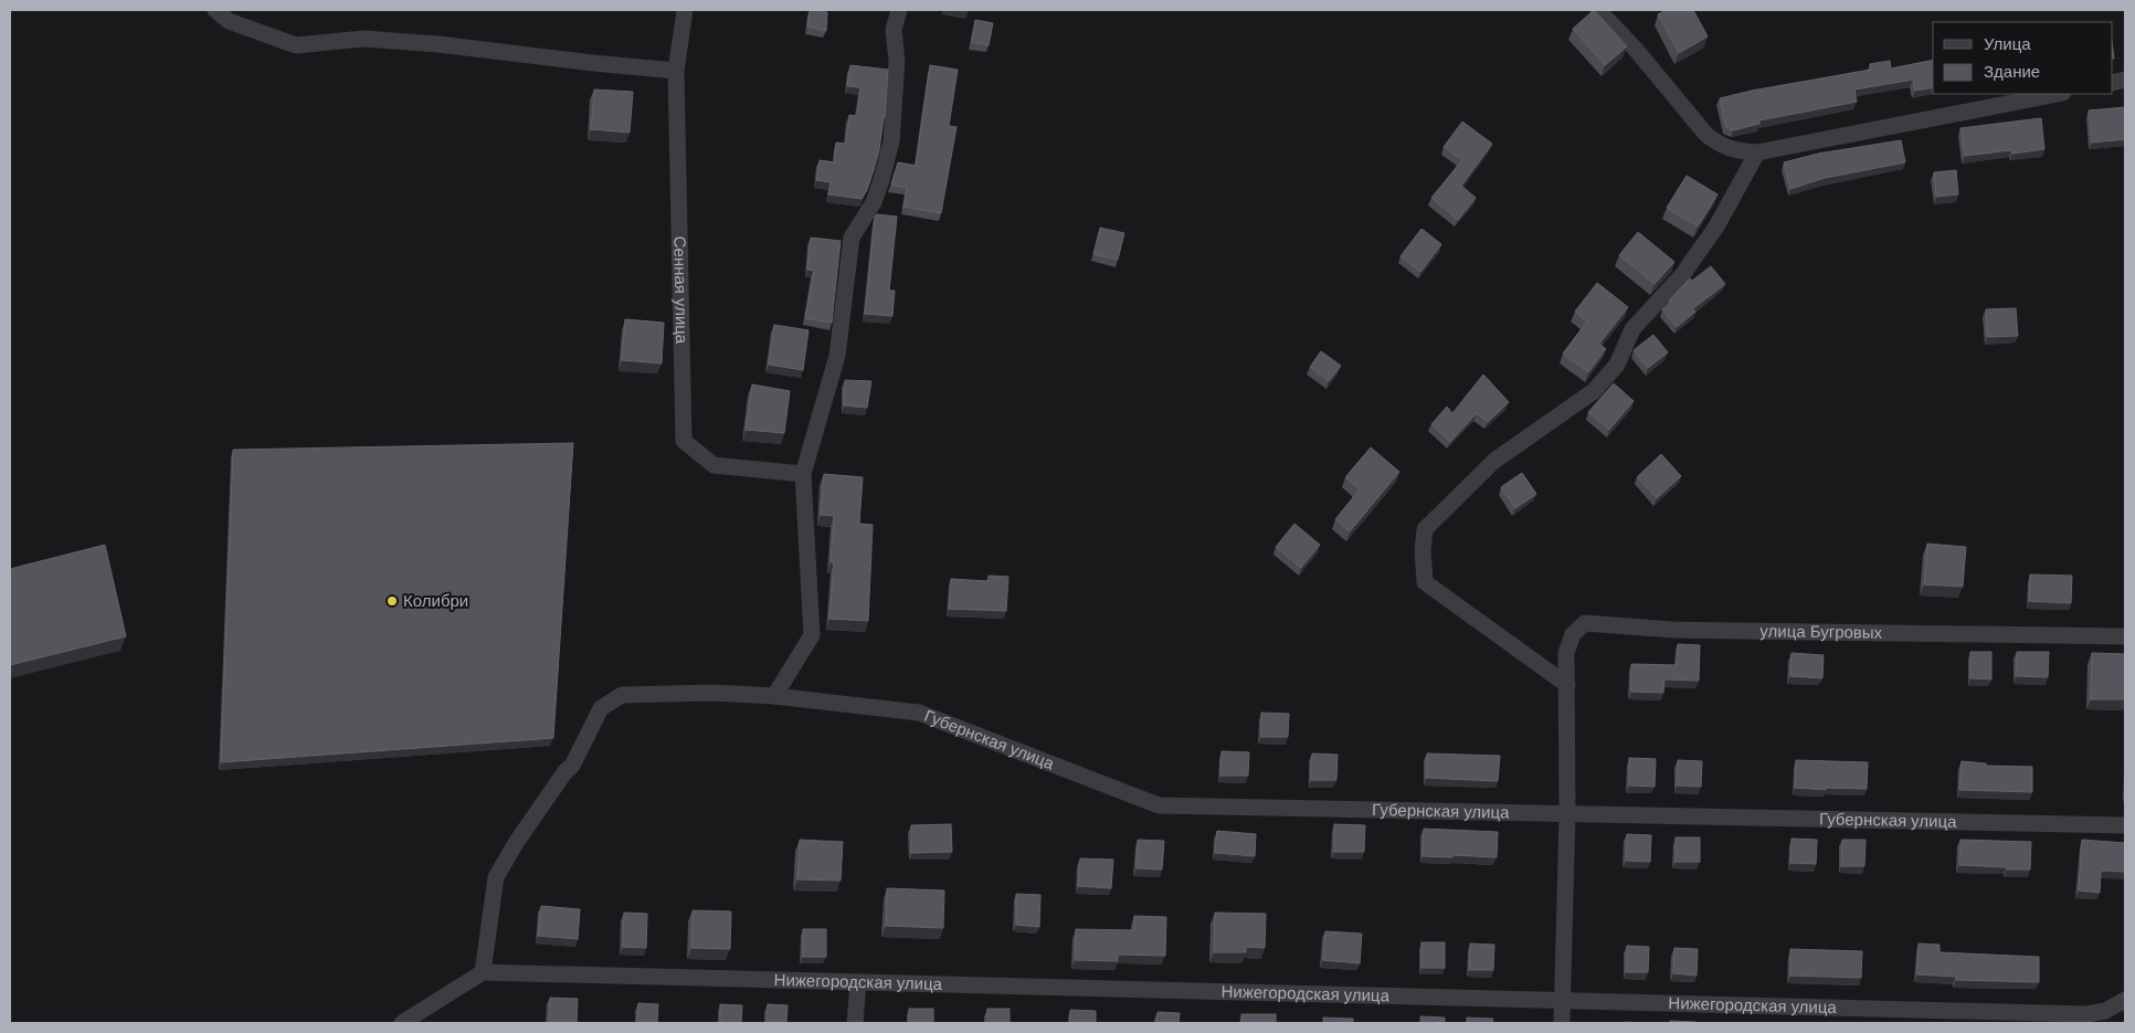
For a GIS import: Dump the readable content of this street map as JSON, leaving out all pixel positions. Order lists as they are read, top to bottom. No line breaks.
{"streets":{"street":["Сенная улица","улица Бугровых","Губернская улица","Нижегородская улица"]},"crossings":[["улица Бугровых","Губернская улица"],["улица Бугровых","Нижегородская улица"],["Губернская улица","Нижегородская улица"]],"places":["Колибри"],"legend":["Улица","Здание"]}
